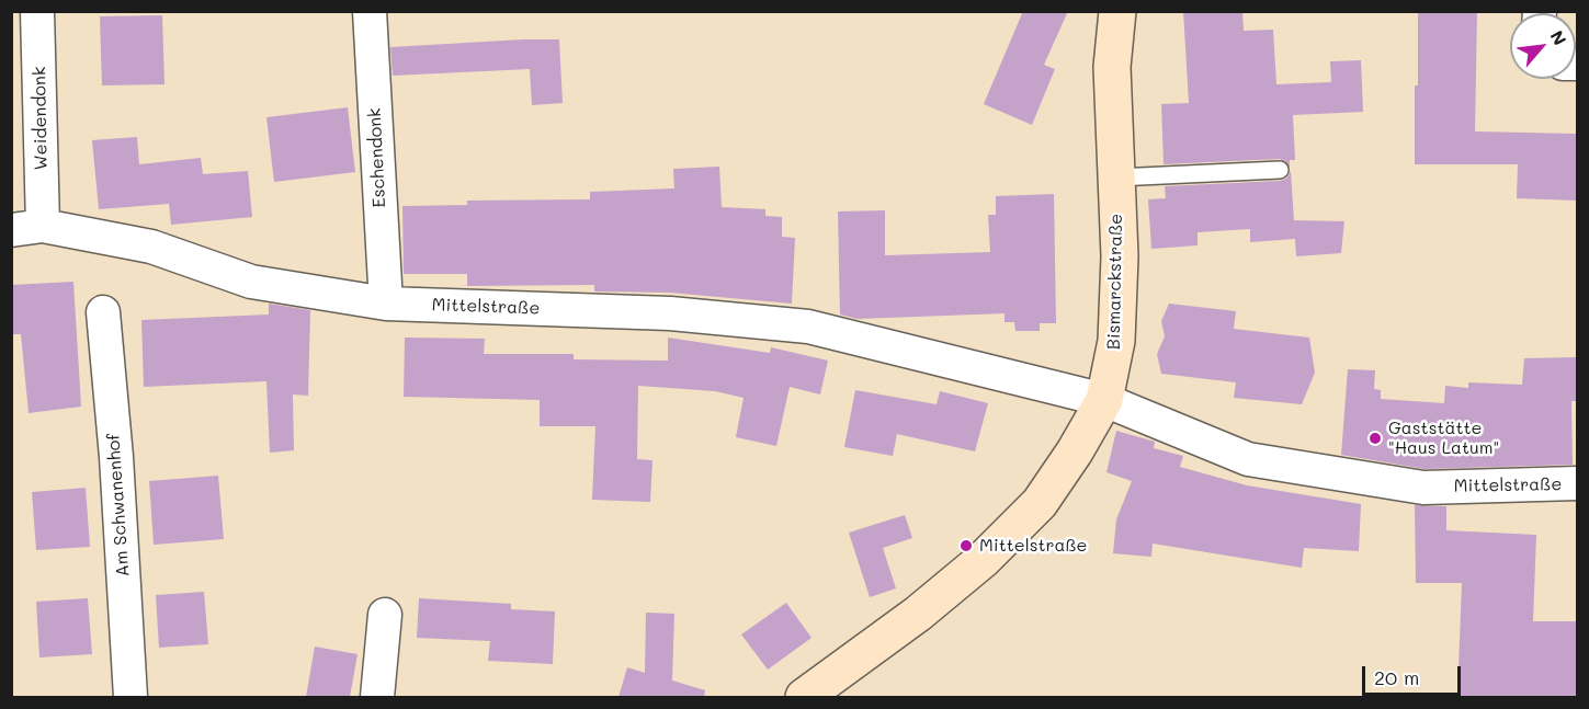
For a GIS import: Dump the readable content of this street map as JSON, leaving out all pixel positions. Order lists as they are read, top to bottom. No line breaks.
{"streets":{"street":["Weidendonk","Eschendonk","Bismarckstraße","Mittelstraße","Am Schwanenhof"]},"crossings":[["Weidendonk","Mittelstraße"],["Eschendonk","Mittelstraße"],["Bismarckstraße","Mittelstraße"]],"places":["Gaststätte \"Haus Latum\"","Mittelstraße"],"scale_bar":"20 m","north":"top right"}
